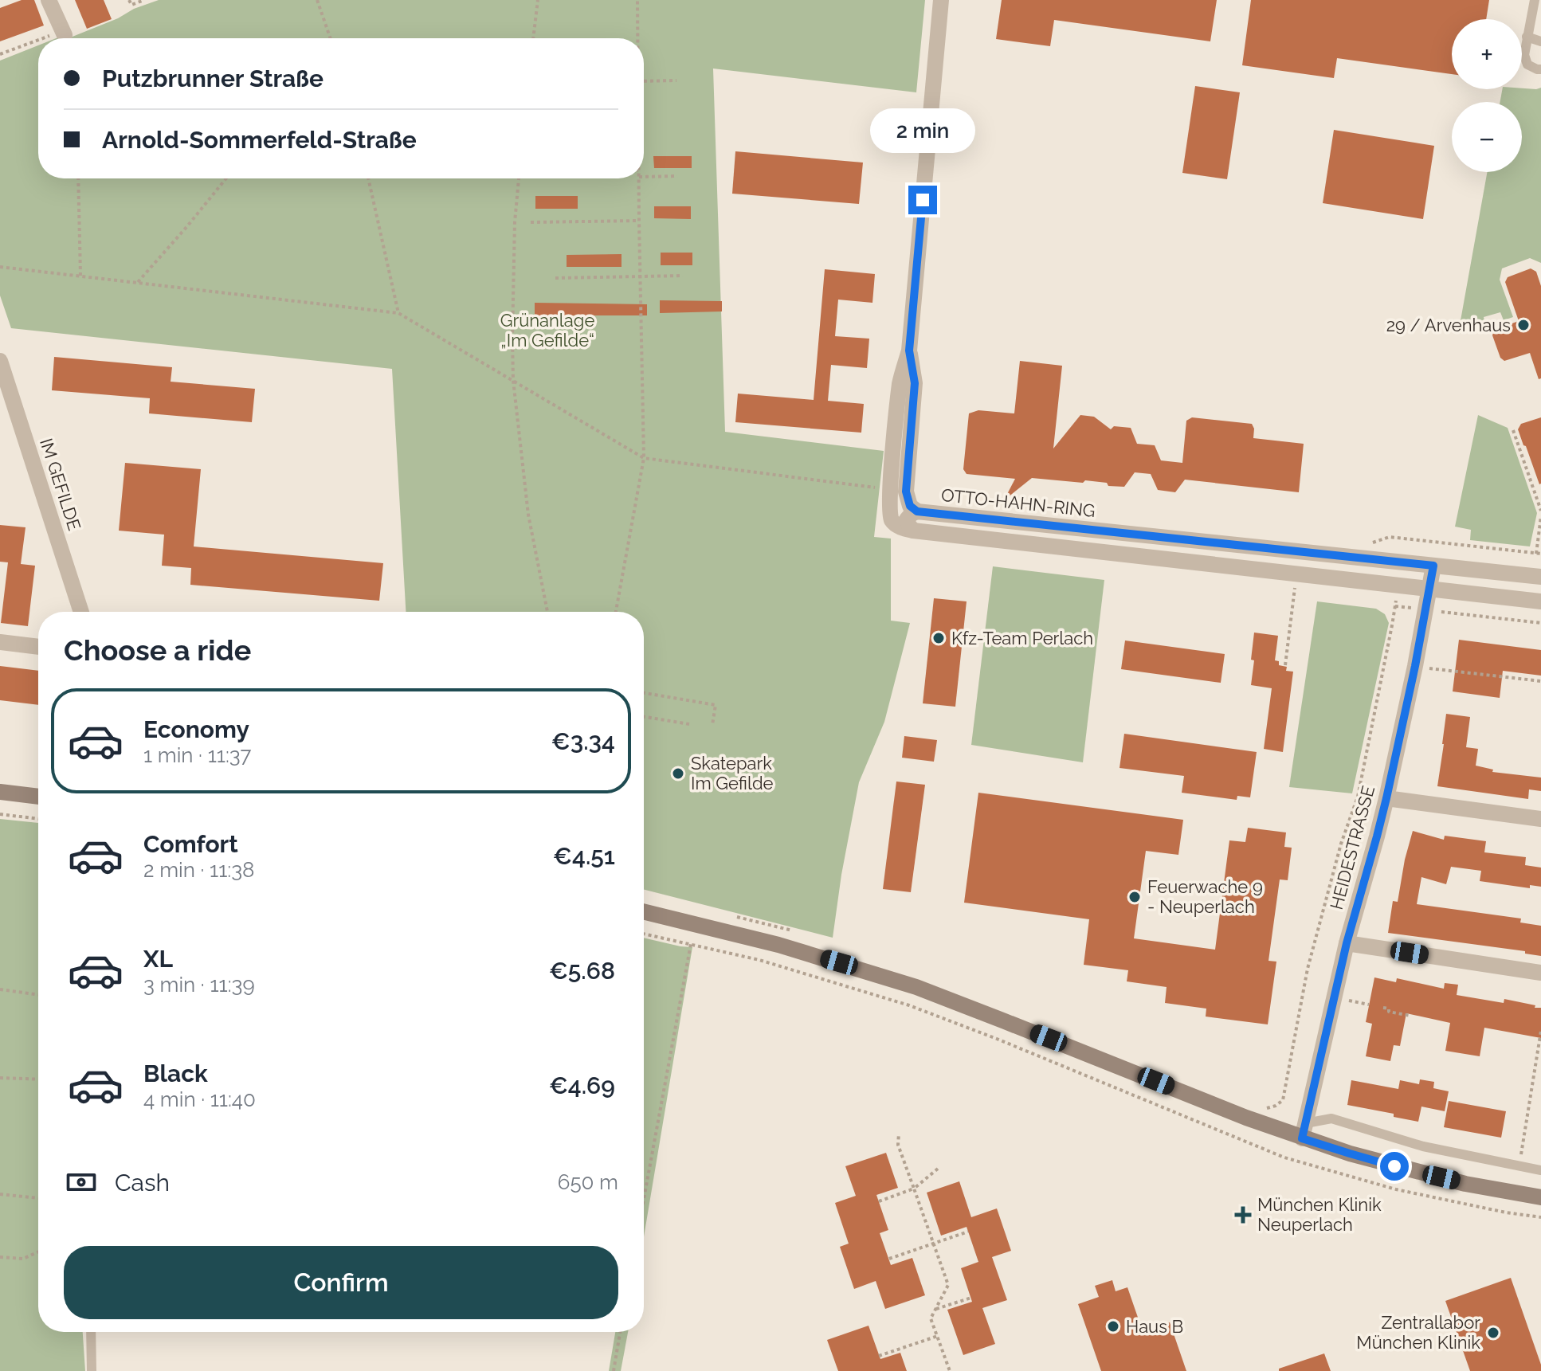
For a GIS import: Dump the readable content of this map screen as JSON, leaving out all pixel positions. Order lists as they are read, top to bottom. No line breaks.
{"streets":{"street":["IM GEFILDE","OTTO-HAHN-RING","HEIDESTRASSE"]},"crossings":[["OTTO-HAHN-RING","HEIDESTRASSE"]],"parks":["Grünanlage „Im Gefilde“"],"places":{"other":["29 / Arvenhaus","Kfz-Team Perlach","Skatepark Im Gefilde","Feuerwache 9 - Neuperlach","Haus B","Zentrallabor München Klinik"],"health":["München Klinik Neuperlach"]},"page":{"map_buttons":["+","−"],"banner":["Putzbrunner Straße","Arnold-Sommerfeld-Straße"],"bubble":"2 min","heading":"Choose a ride","list":[{"name":"Economy","note":"1 min · 11:37","value":"€3.34"},{"name":"Comfort","note":"2 min · 11:38","value":"€4.51"},{"name":"XL","note":"3 min · 11:39","value":"€5.68"},{"name":"Black","note":"4 min · 11:40","value":"€4.69"}],"pay":["Cash","650 m"],"buttons":"Confirm"}}
